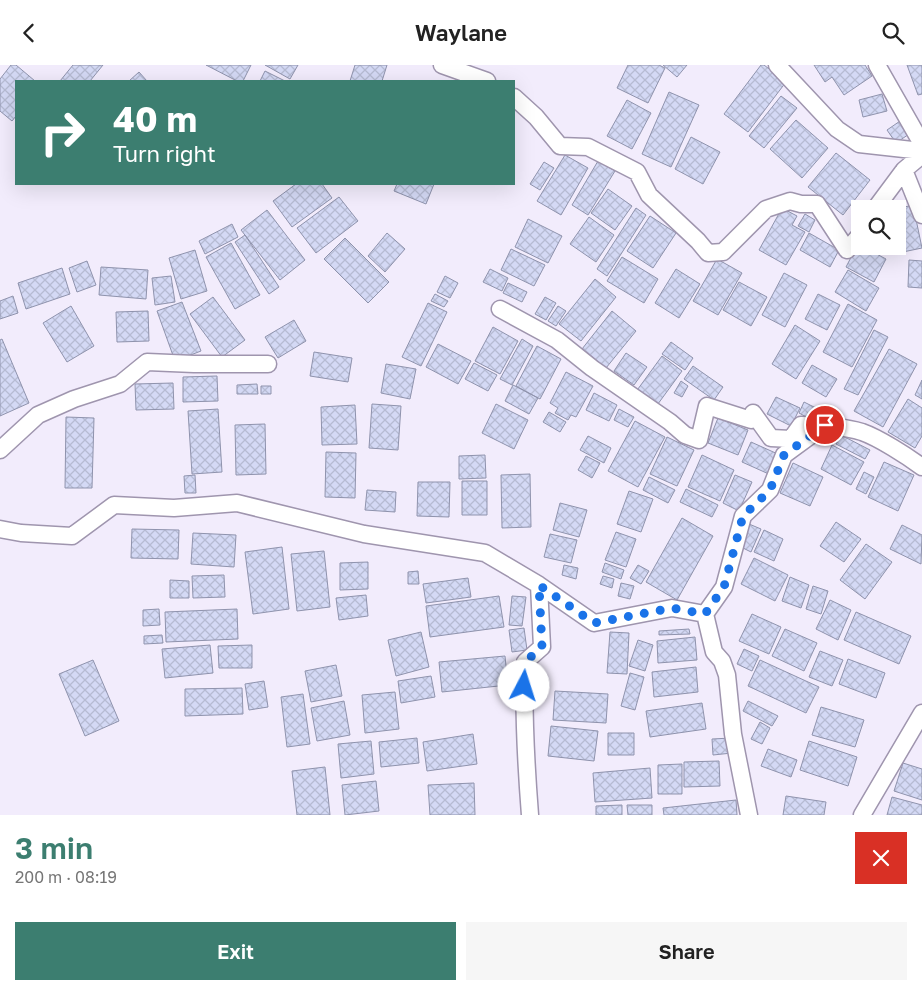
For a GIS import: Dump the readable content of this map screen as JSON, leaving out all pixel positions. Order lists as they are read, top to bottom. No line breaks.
{"page":{"header":"Waylane","turn":["40 m","Turn right"],"heading":["3 min","200 m · 08:19"],"buttons":["Exit","Share"]}}
